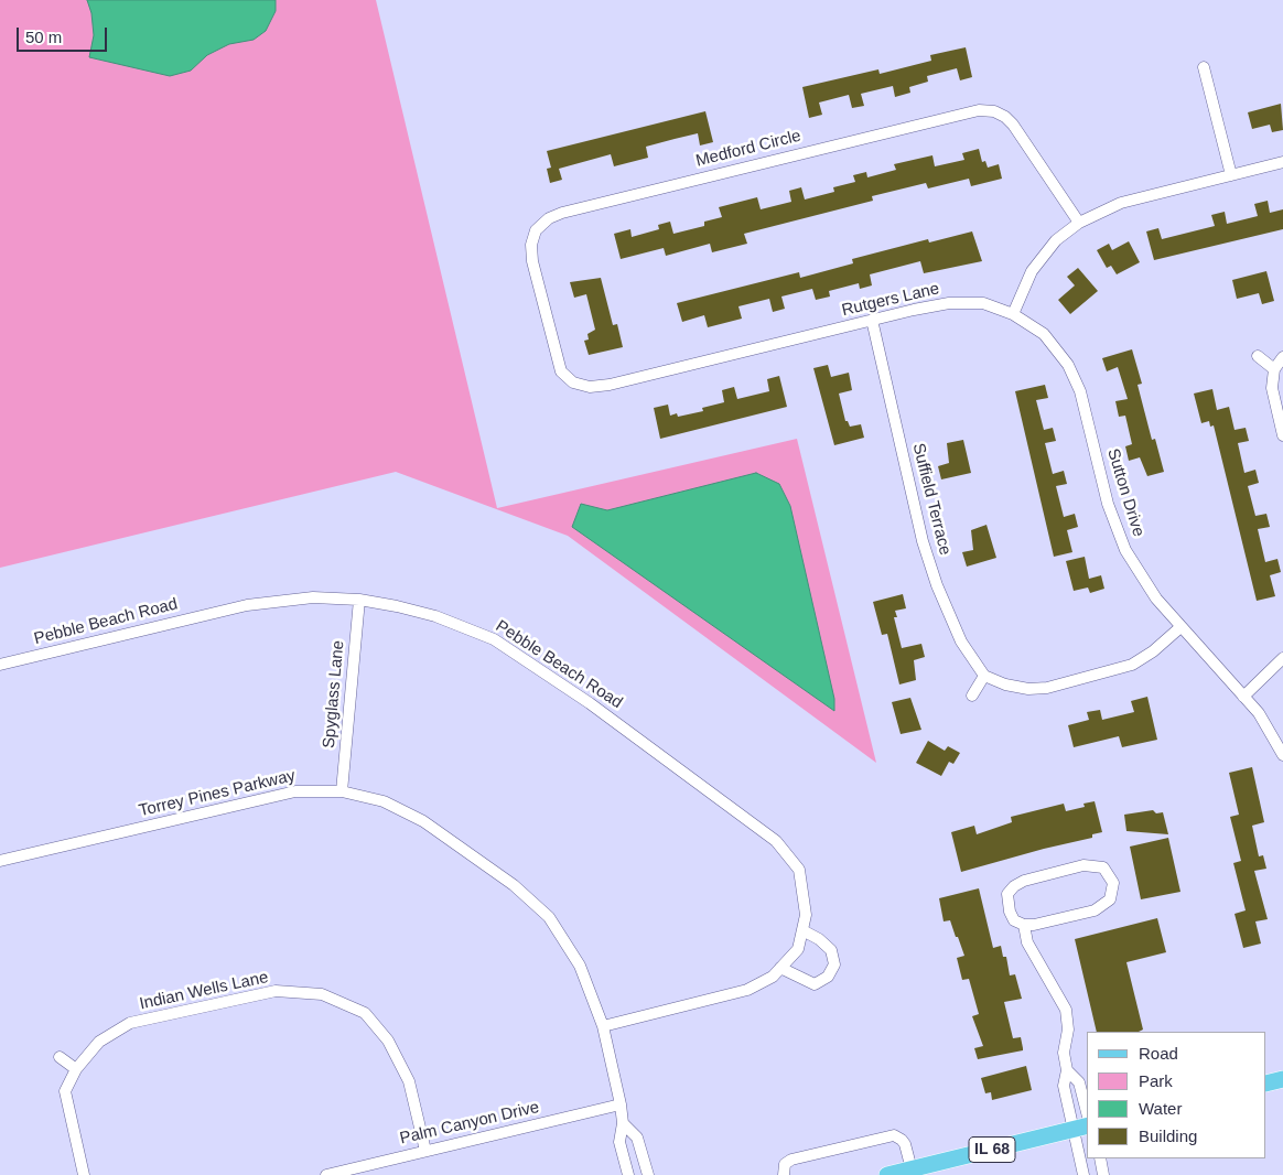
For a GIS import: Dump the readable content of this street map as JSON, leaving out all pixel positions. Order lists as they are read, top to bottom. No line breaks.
{"streets":{"main road":["IL 68"],"street":["Medford Circle","Rutgers Lane","Sutton Drive","Suffield Terrace","Pebble Beach Road","Spyglass Lane","Torrey Pines Parkway","Indian Wells Lane","Palm Canyon Drive"]},"crossings":[["Medford Circle","Rutgers Lane"],["Rutgers Lane","Sutton Drive"],["Rutgers Lane","Suffield Terrace"],["Pebble Beach Road","Spyglass Lane"],["Pebble Beach Road","Torrey Pines Parkway"],["Spyglass Lane","Torrey Pines Parkway"],["Torrey Pines Parkway","Palm Canyon Drive"],["Indian Wells Lane","Palm Canyon Drive"]],"legend":["Road","Park","Water","Building"],"scale_bar":"50 m"}
